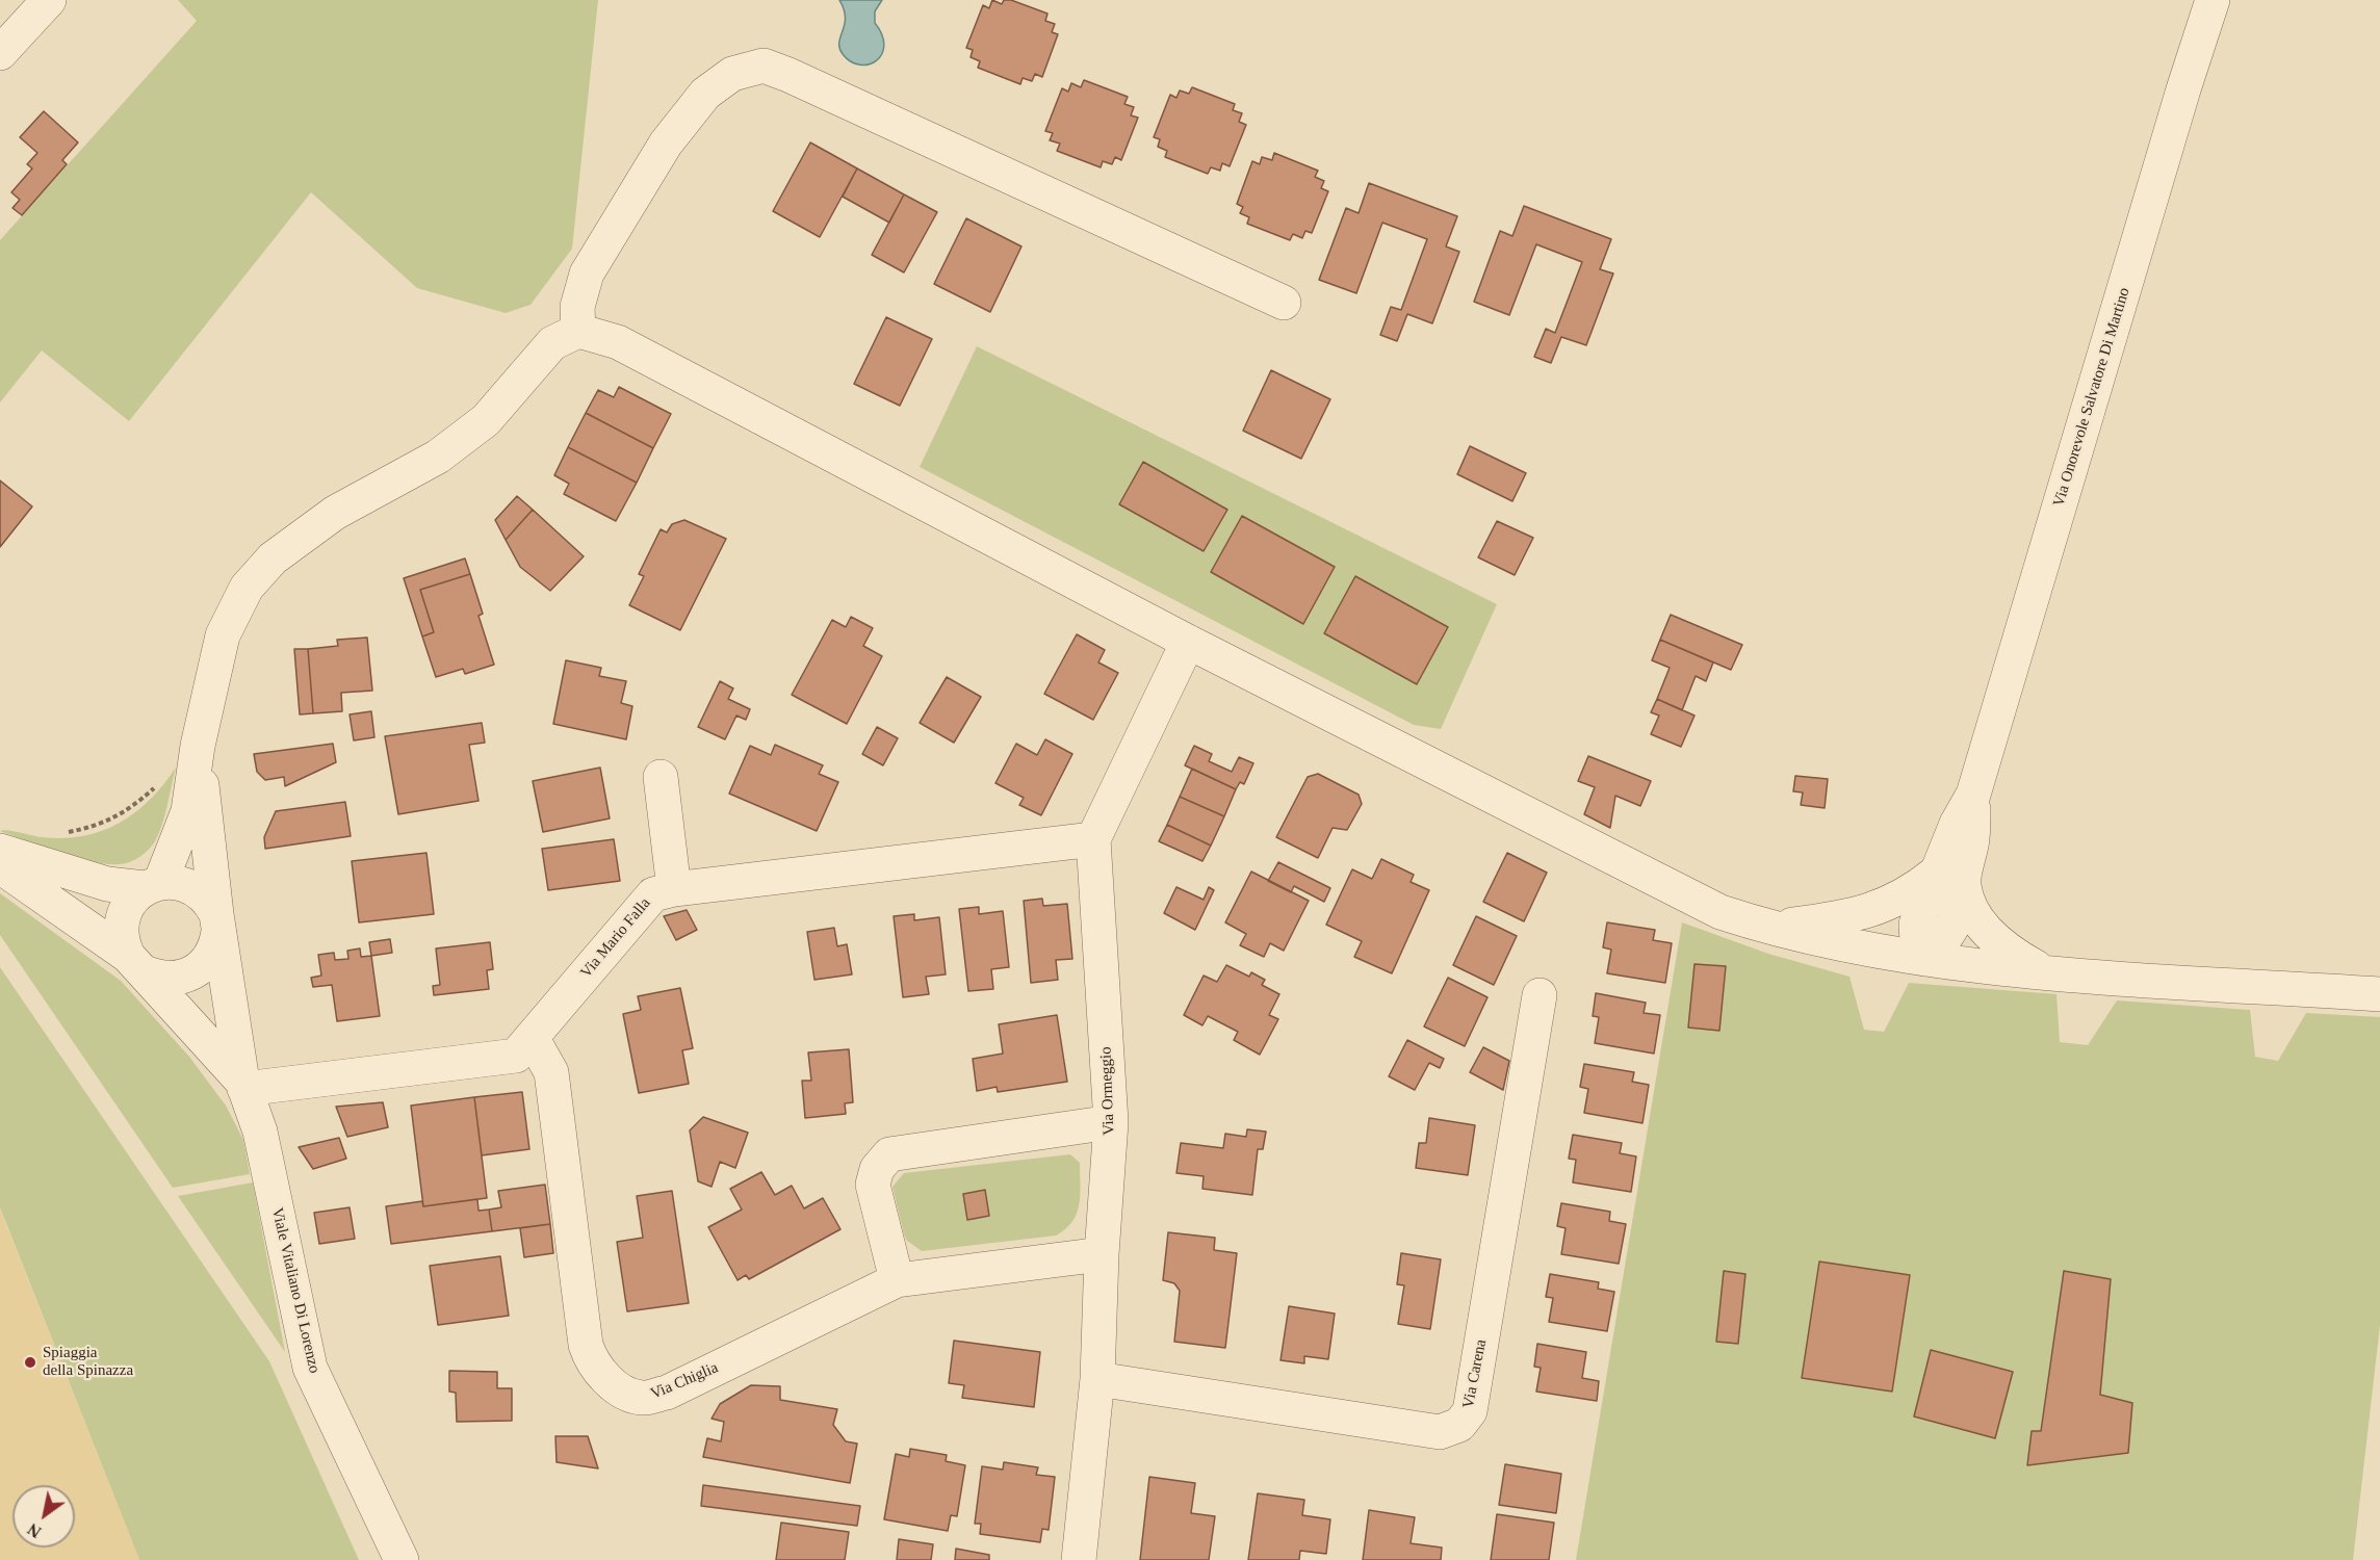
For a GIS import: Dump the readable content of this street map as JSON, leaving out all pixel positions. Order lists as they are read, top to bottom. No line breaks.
{"streets":{"street":["Via Onorevole Salvatore Di Martino","Via Mario Falla","Via Ormeggio","Viale Vitaliano Di Lorenzo","Via Carena","Via Chiglia"]},"crossings":[["Via Mario Falla","Via Ormeggio"],["Via Mario Falla","Viale Vitaliano Di Lorenzo"],["Via Mario Falla","Via Chiglia"],["Via Ormeggio","Via Carena"],["Via Ormeggio","Via Chiglia"]],"places":["Spiaggia della Spinazza"],"north":"bottom left"}
